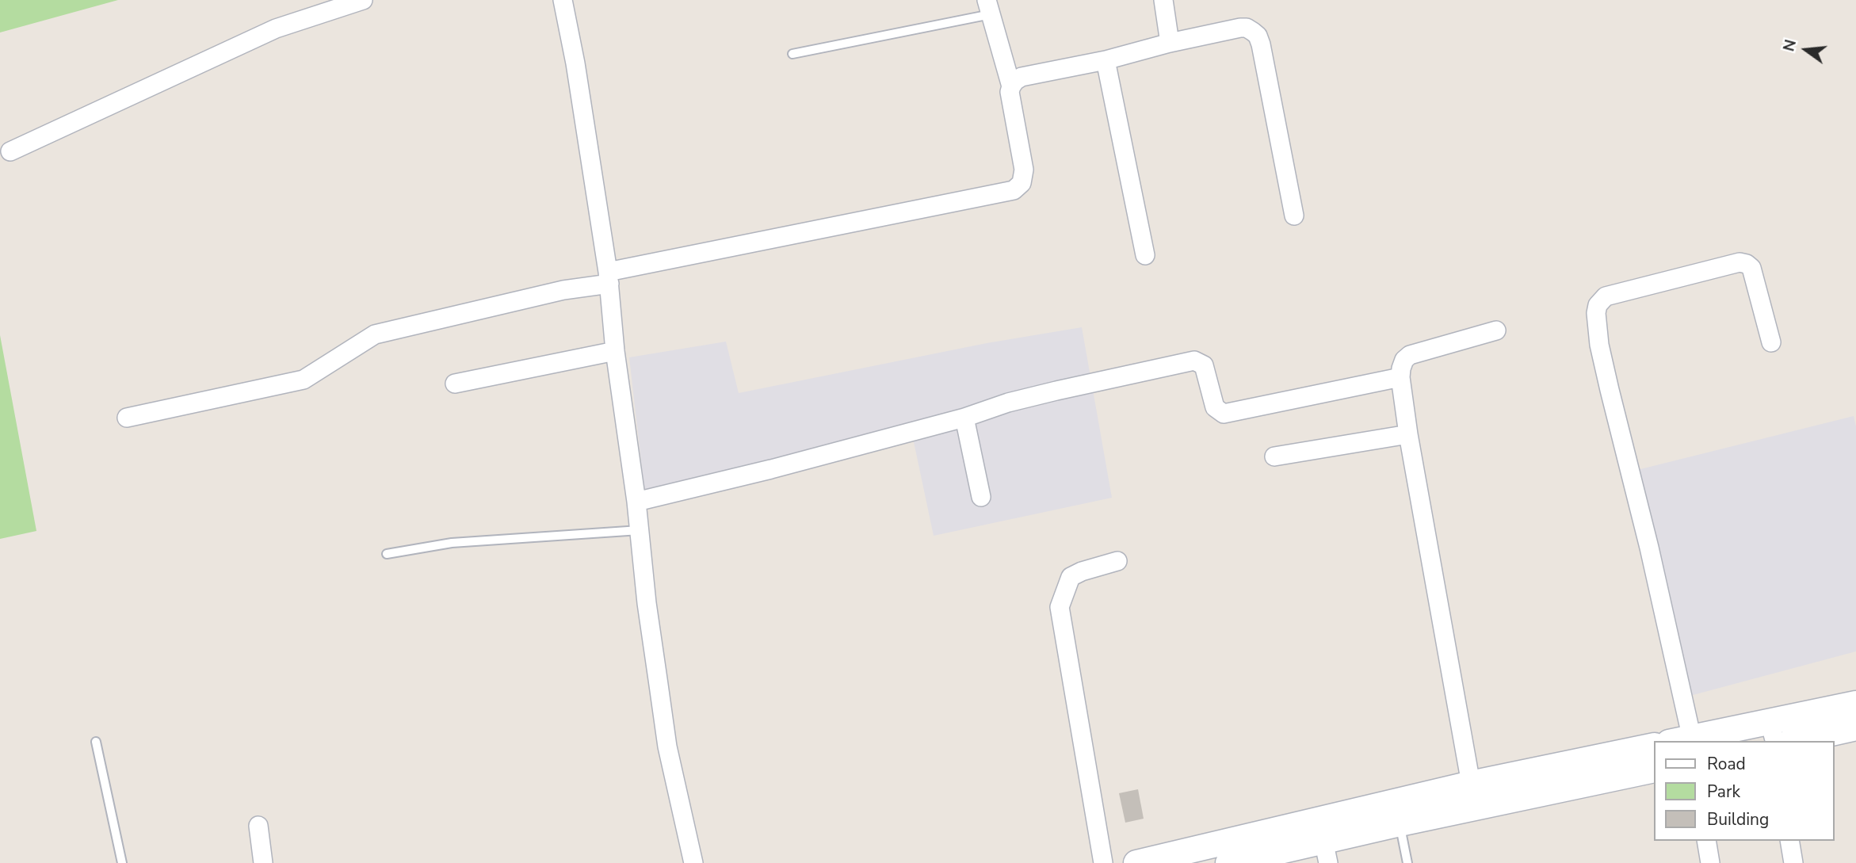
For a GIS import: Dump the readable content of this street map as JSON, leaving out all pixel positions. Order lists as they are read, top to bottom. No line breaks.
{"legend":["Road","Park","Building"],"north":"left"}
